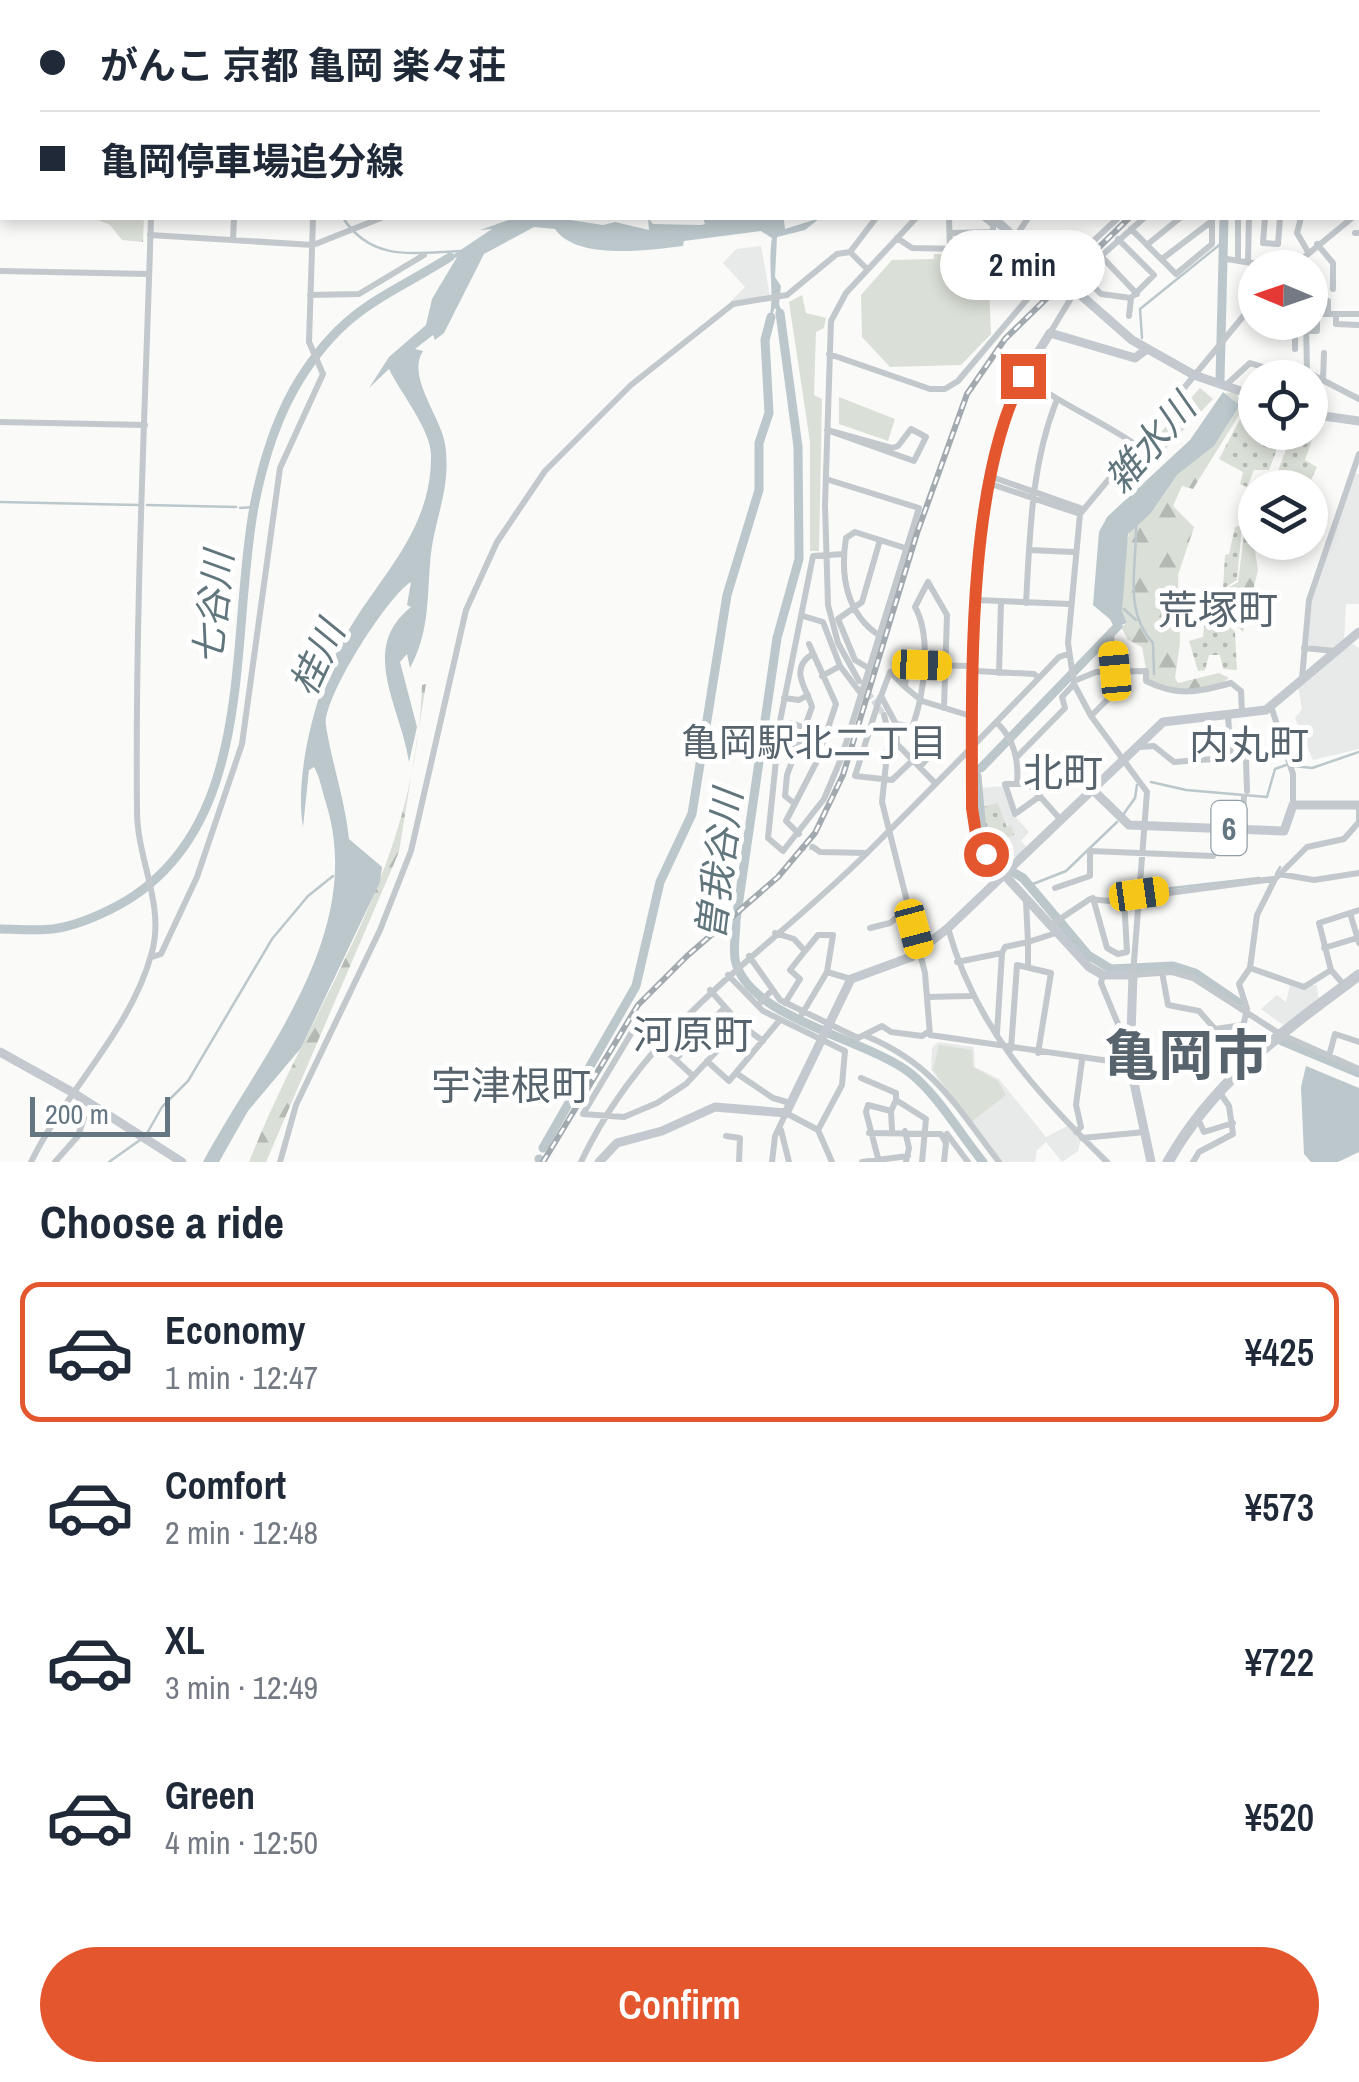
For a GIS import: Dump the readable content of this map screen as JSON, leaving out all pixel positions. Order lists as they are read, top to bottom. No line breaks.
{"streets":{"main road":["6"]},"districts":["荒塚町","亀岡駅北二丁目","内丸町","北町","河原町","亀岡市","宇津根町"],"water":["雑水川","七谷川","桂川","曽我谷川"],"scale_bar":"200 m","north":"left","page":{"banner":["がんこ 京都 亀岡 楽々荘","亀岡停車場追分線"],"bubble":"2 min","scale":"200 m","heading":"Choose a ride","list":[{"name":"Economy","note":"1 min · 12:47","value":"¥425"},{"name":"Comfort","note":"2 min · 12:48","value":"¥573"},{"name":"XL","note":"3 min · 12:49","value":"¥722"},{"name":"Green","note":"4 min · 12:50","value":"¥520"}],"buttons":"Confirm"}}
